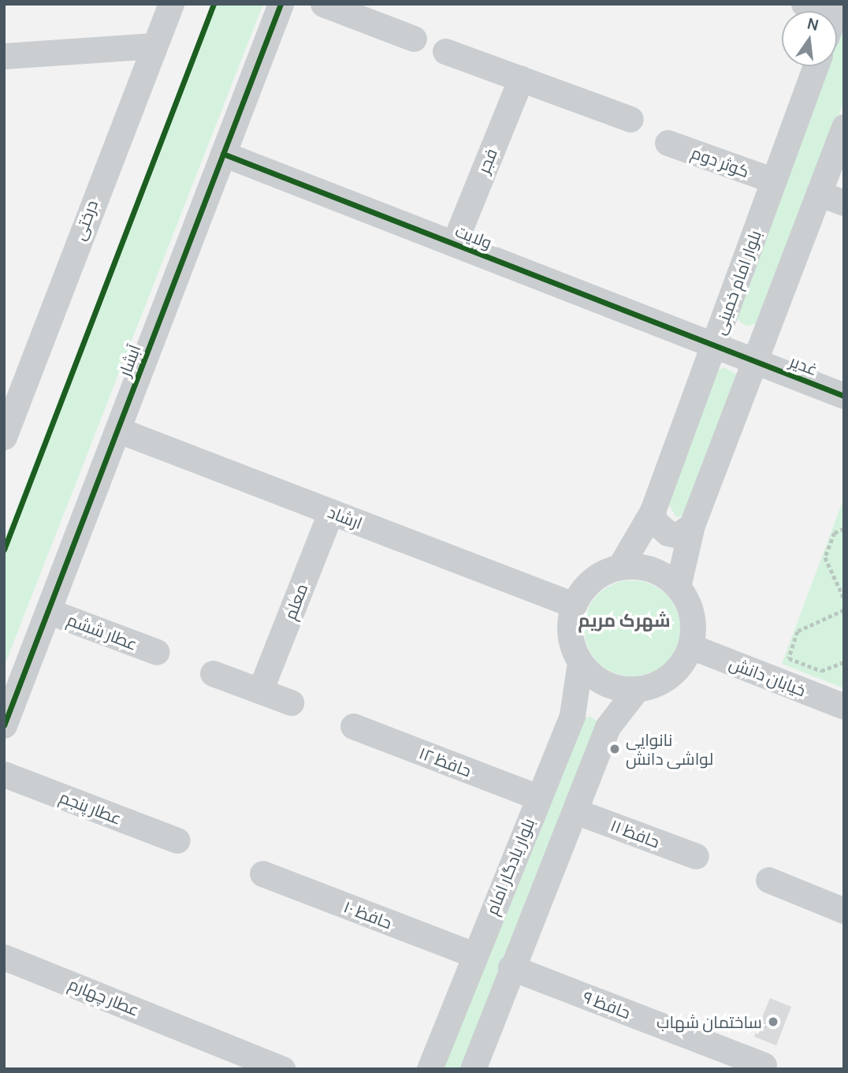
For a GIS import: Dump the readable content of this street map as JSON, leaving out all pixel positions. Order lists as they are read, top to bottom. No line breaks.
{"streets":{"street":["فجر","کوثر دوم","درختی","ولایت","بلوار امام خمینی","آبشار","غدیر","ارشاد","معلم","عطار ششم","خیابان دانش","حافظ ۱۲","عطار پنجم","حافظ ۱۱","بلوار یادگار امام","حافظ ۱۰","عطار چهارم","حافظ ۹"]},"crossings":[["فجر","ولایت"],["کوثر دوم","بلوار امام خمینی"],["ولایت","بلوار امام خمینی"],["ولایت","آبشار"],["ولایت","غدیر"],["بلوار امام خمینی","ارشاد"],["بلوار امام خمینی","خیابان دانش"],["بلوار امام خمینی","بلوار یادگار امام"],["آبشار","ارشاد"],["آبشار","عطار ششم"],["ارشاد","معلم"],["ارشاد","خیابان دانش"],["ارشاد","بلوار یادگار امام"],["خیابان دانش","بلوار یادگار امام"],["حافظ ۱۲","بلوار یادگار امام"],["بلوار یادگار امام","حافظ ۱۰"]],"districts":["شهرک مریم"],"places":["نانوایی لواشی دانش","ساختمان شهاب"],"north":"top"}
